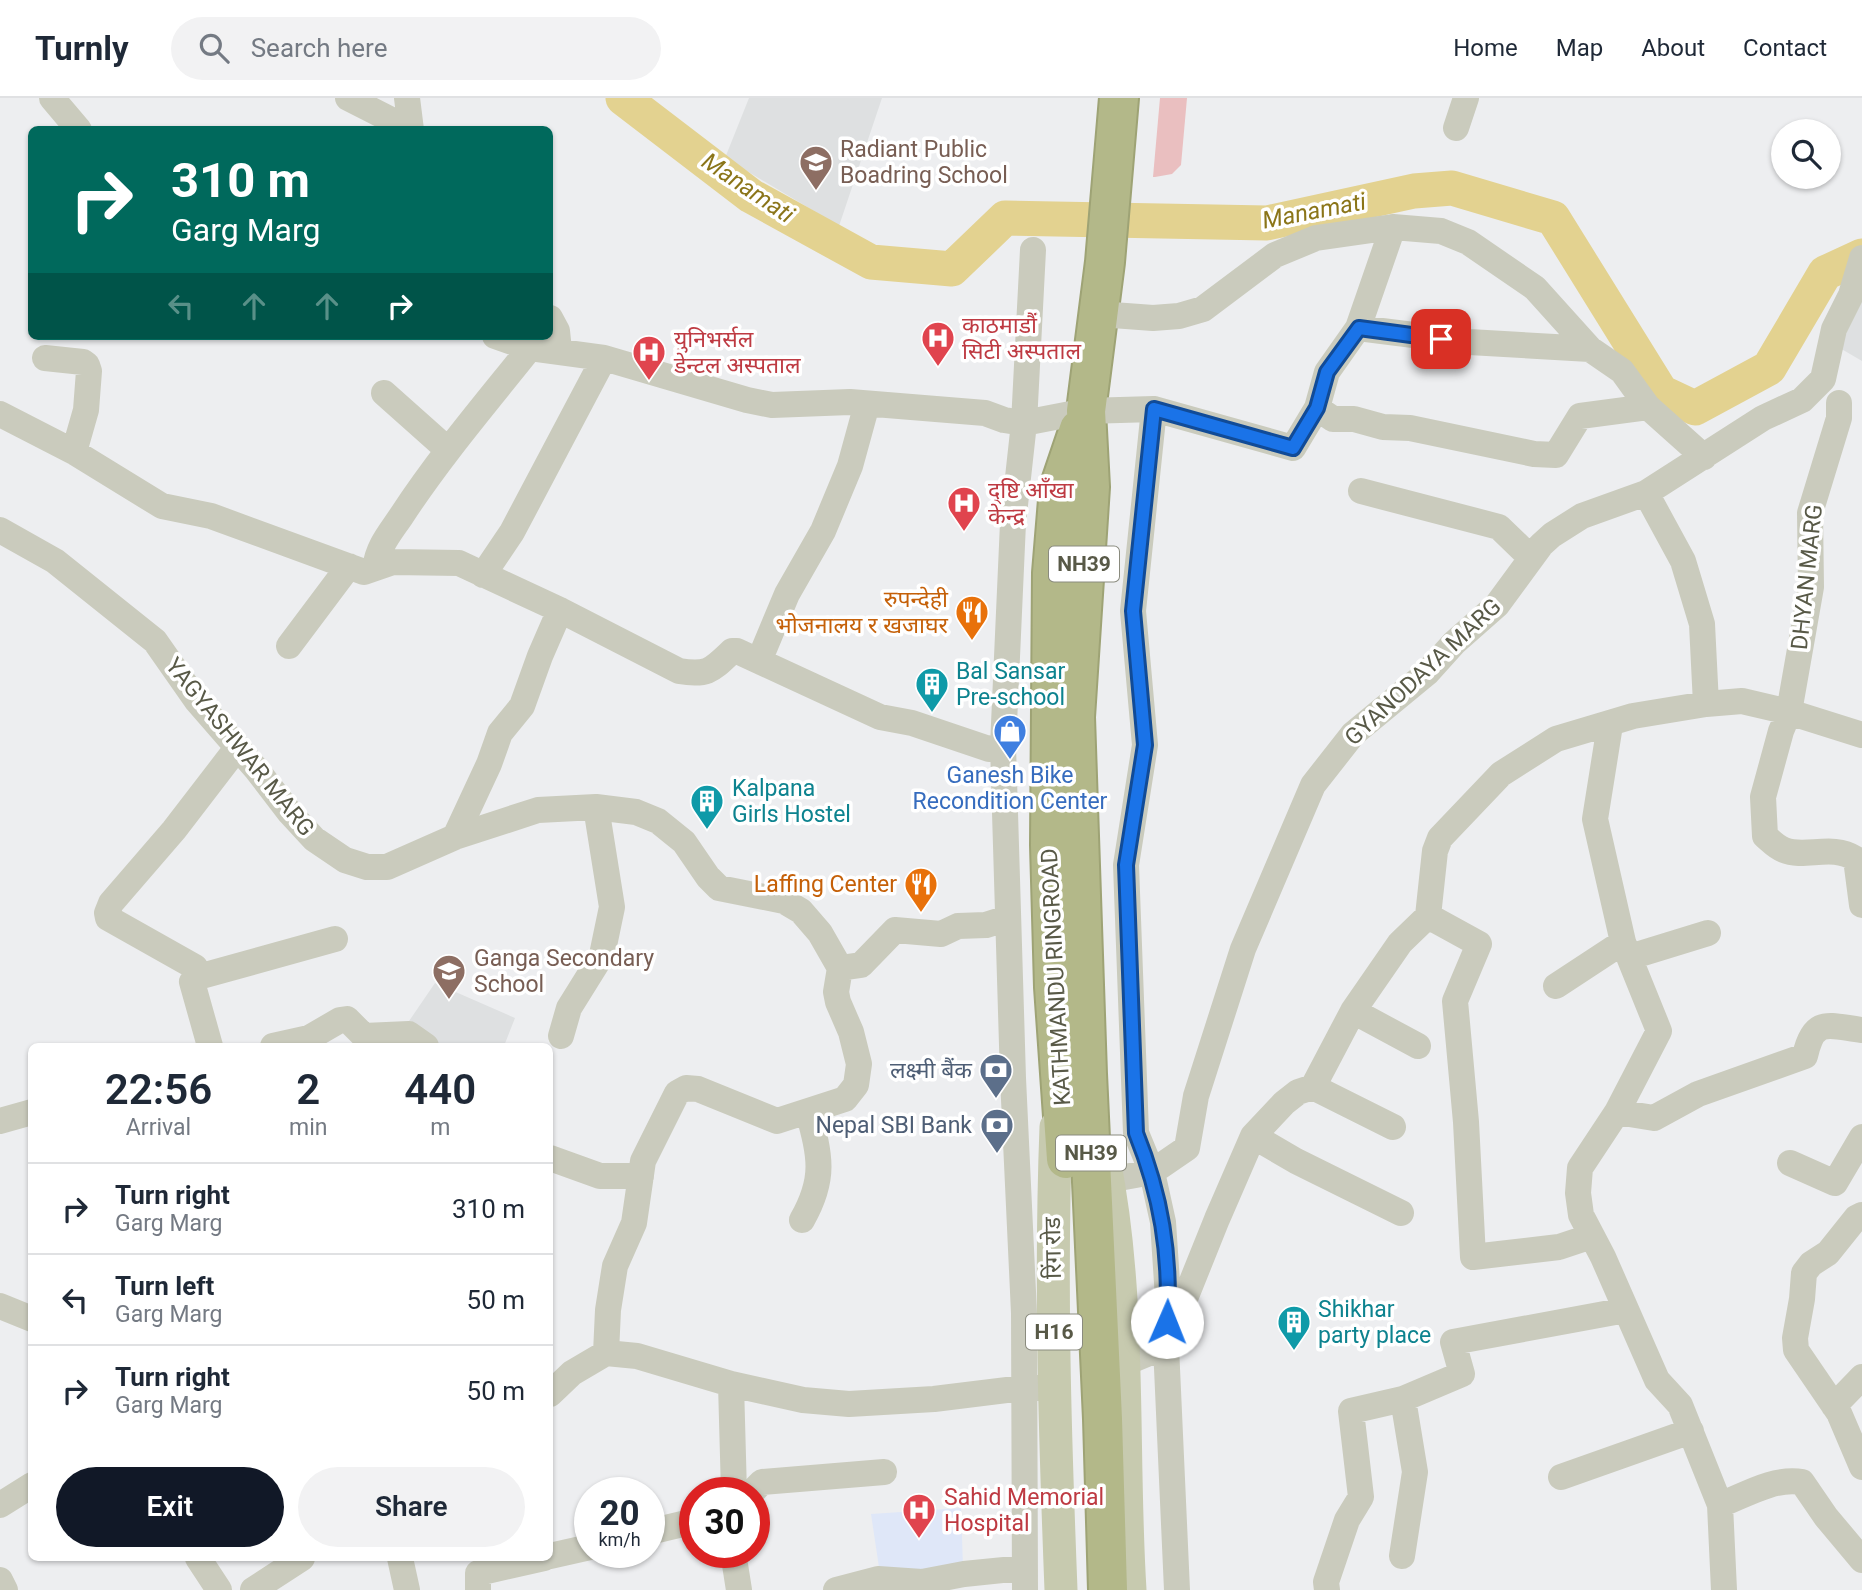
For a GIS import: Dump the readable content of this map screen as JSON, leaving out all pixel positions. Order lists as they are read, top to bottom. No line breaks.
{"streets":{"highway":["NH39","KATHMANDU RINGROAD"],"main road":["रिंग रोड","H16"],"street":["DHYAN MARG","GYANODAYA MARG","YAGYASHWAR MARG"]},"crossings":[["KATHMANDU RINGROAD","रिंग रोड"]],"water":["Manamati"],"places":{"school or university":["Radiant Public Boadring School","Ganga Secondary School"],"hospital":["काठमाडौं सिटी अस्पताल","युनिभर्सल डेन्टल अस्पताल","द्ष्टि आँखा केन्द्र","Sahid Memorial Hospital"],"restaurant":["रुपन्देही भोजनालय र खजाघर","Laffing Center"],"building":["Bal Sansar Pre-school","Kalpana Girls Hostel","Shikhar party place"],"shop":["Ganesh Bike Recondition Center"],"bank":["लक्ष्मी बैंक","Nepal SBI Bank"]},"page":{"header":"Turnly","search":"Search here","nav":["Home","Map","About","Contact"],"turn":["310 m","Garg Marg"],"eta":["22:56","Arrival","2","min","440","m"],"list":[{"name":"Turn right","note":"Garg Marg","value":"310 m"},{"name":"Turn left","note":"Garg Marg","value":"50 m"},{"name":"Turn right","note":"Garg Marg","value":"50 m"}],"buttons":["Exit","Share"],"speed":"20 km/h","limit":"30"}}
